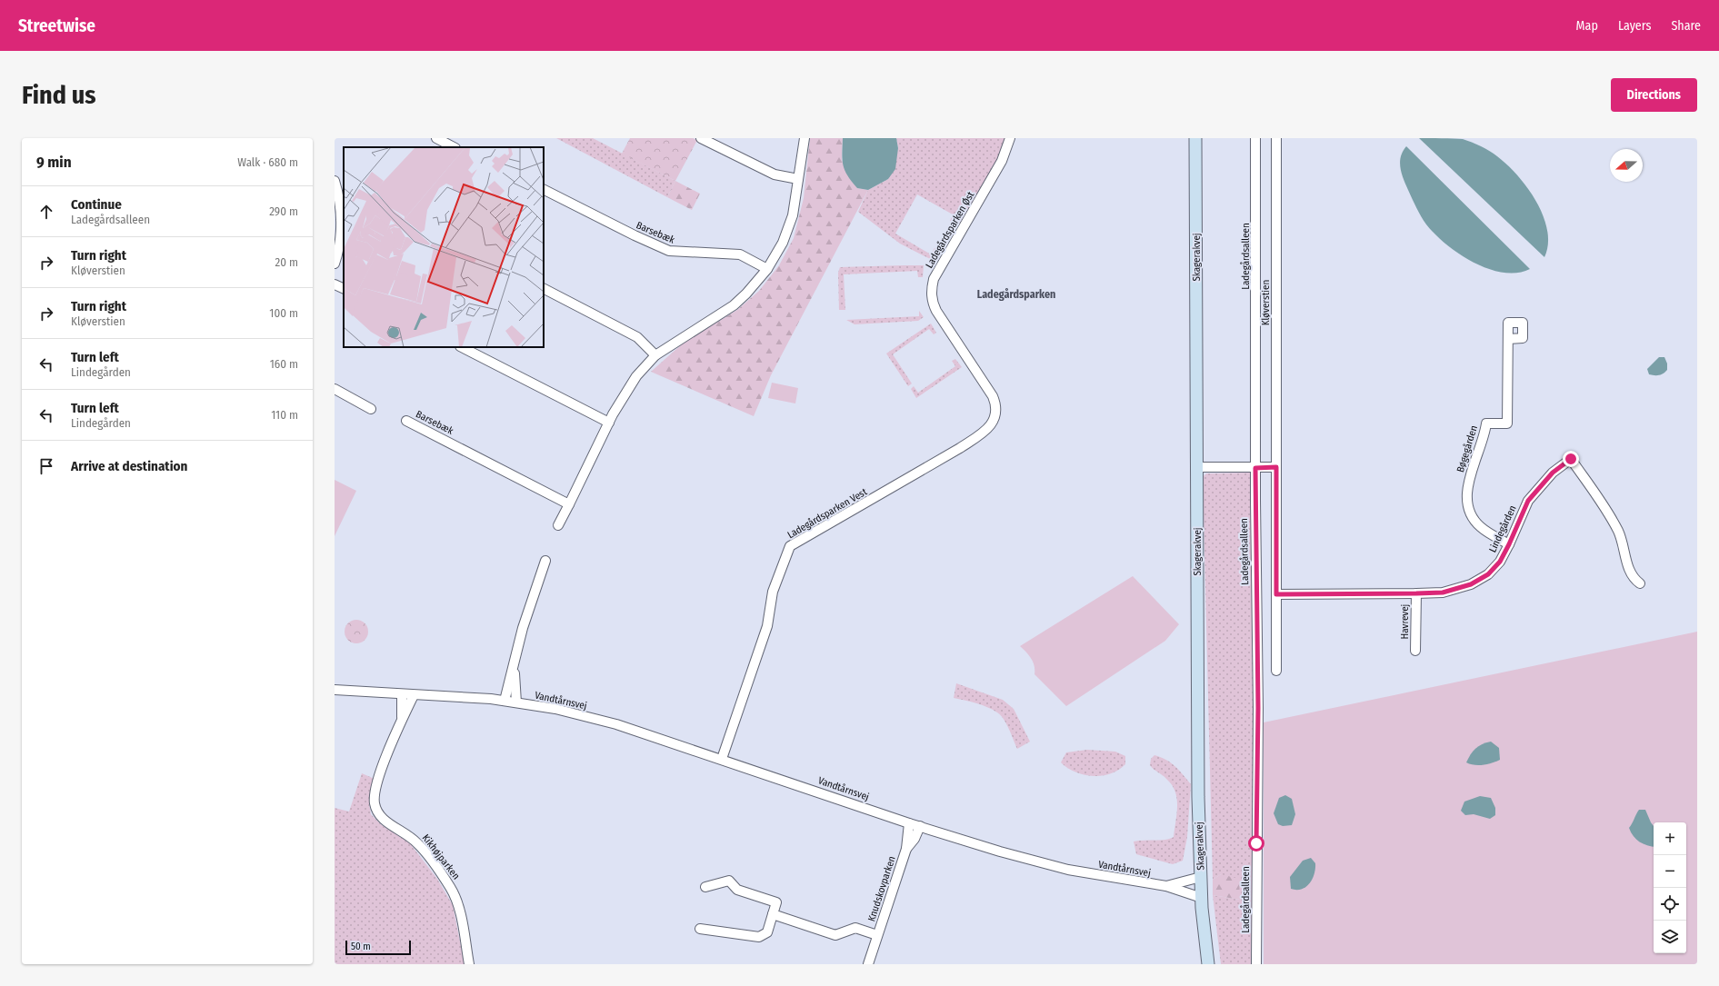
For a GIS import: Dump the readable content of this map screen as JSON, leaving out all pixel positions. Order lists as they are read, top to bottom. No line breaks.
{"streets":{"street":["Ladegårdsparken Øst","Barsebæk","Ladegårdsalleen","Skagerakvej","Kløverstien","Bøgegården","Ladegårdsparken Vest","Lindegården","Havrevej","Vandtårnsvej","Kikhøjparken","Knudskovparken"]},"crossings":[["Ladegårdsparken Øst","Ladegårdsparken Vest"],["Skagerakvej","Vandtårnsvej"],["Kløverstien","Lindegården"],["Bøgegården","Lindegården"],["Ladegårdsparken Vest","Vandtårnsvej"],["Lindegården","Havrevej"],["Vandtårnsvej","Kikhøjparken"],["Vandtårnsvej","Knudskovparken"]],"districts":["Ladegårdsparken"],"scale_bar":"50 m","north":"left","page":{"header":"Streetwise","nav":["Map","Layers","Share"],"buttons":"Directions","title":"Find us","heading":["9 min","Walk · 680 m"],"list":[["Continue","Ladegårdsalleen","290 m"],["Turn right","Kløverstien","20 m"],["Turn right","Kløverstien","100 m"],["Turn left","Lindegården","160 m"],["Turn left","Lindegården","110 m"],"Arrive at destination"],"map_buttons":["+","−"],"scale":"50 m"}}
